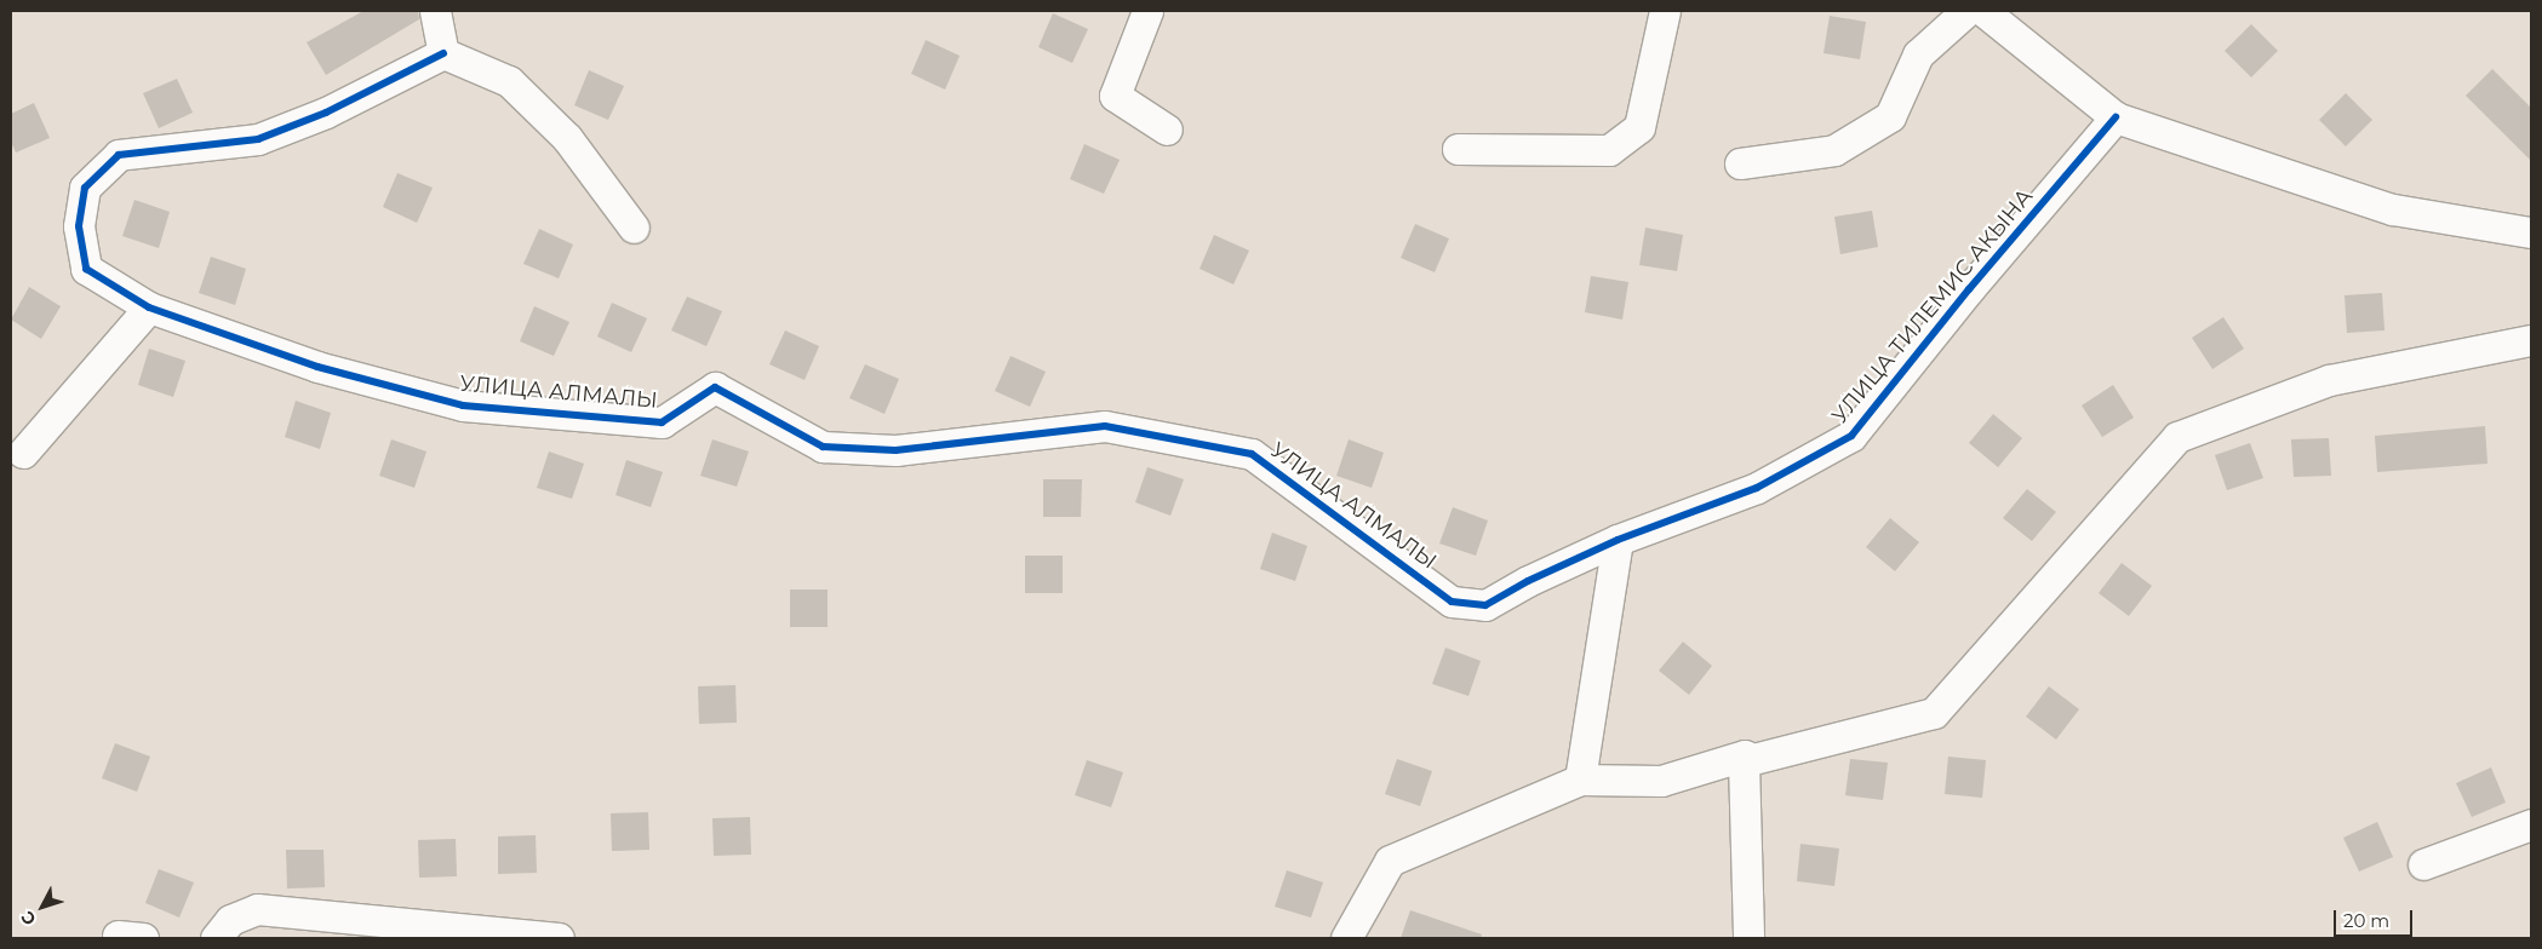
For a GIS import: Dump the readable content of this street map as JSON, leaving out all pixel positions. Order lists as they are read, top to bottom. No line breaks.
{"streets":{"street":["УЛИЦА ТИЛЕМИС АКЫНА","УЛИЦА АЛМАЛЫ"]},"crossings":[["УЛИЦА ТИЛЕМИС АКЫНА","УЛИЦА АЛМАЛЫ"]],"scale_bar":"20 m","north":"bottom left"}
